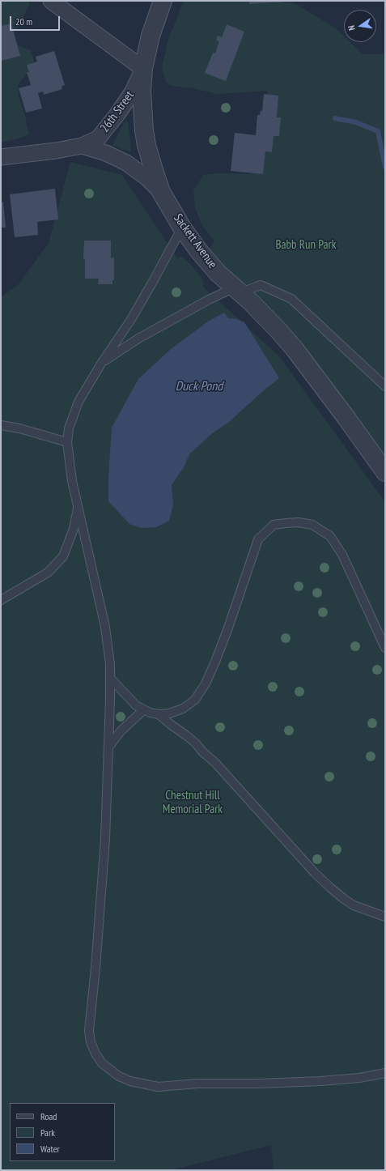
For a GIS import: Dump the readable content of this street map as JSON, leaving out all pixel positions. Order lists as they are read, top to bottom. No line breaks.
{"streets":{"street":["26th Street","Sackett Avenue"]},"crossings":[["26th Street","Sackett Avenue"]],"water":["Duck Pond"],"parks":["Babb Run Park","Chestnut Hill Memorial Park"],"legend":["Road","Park","Water"],"scale_bar":"20 m","north":"left"}
